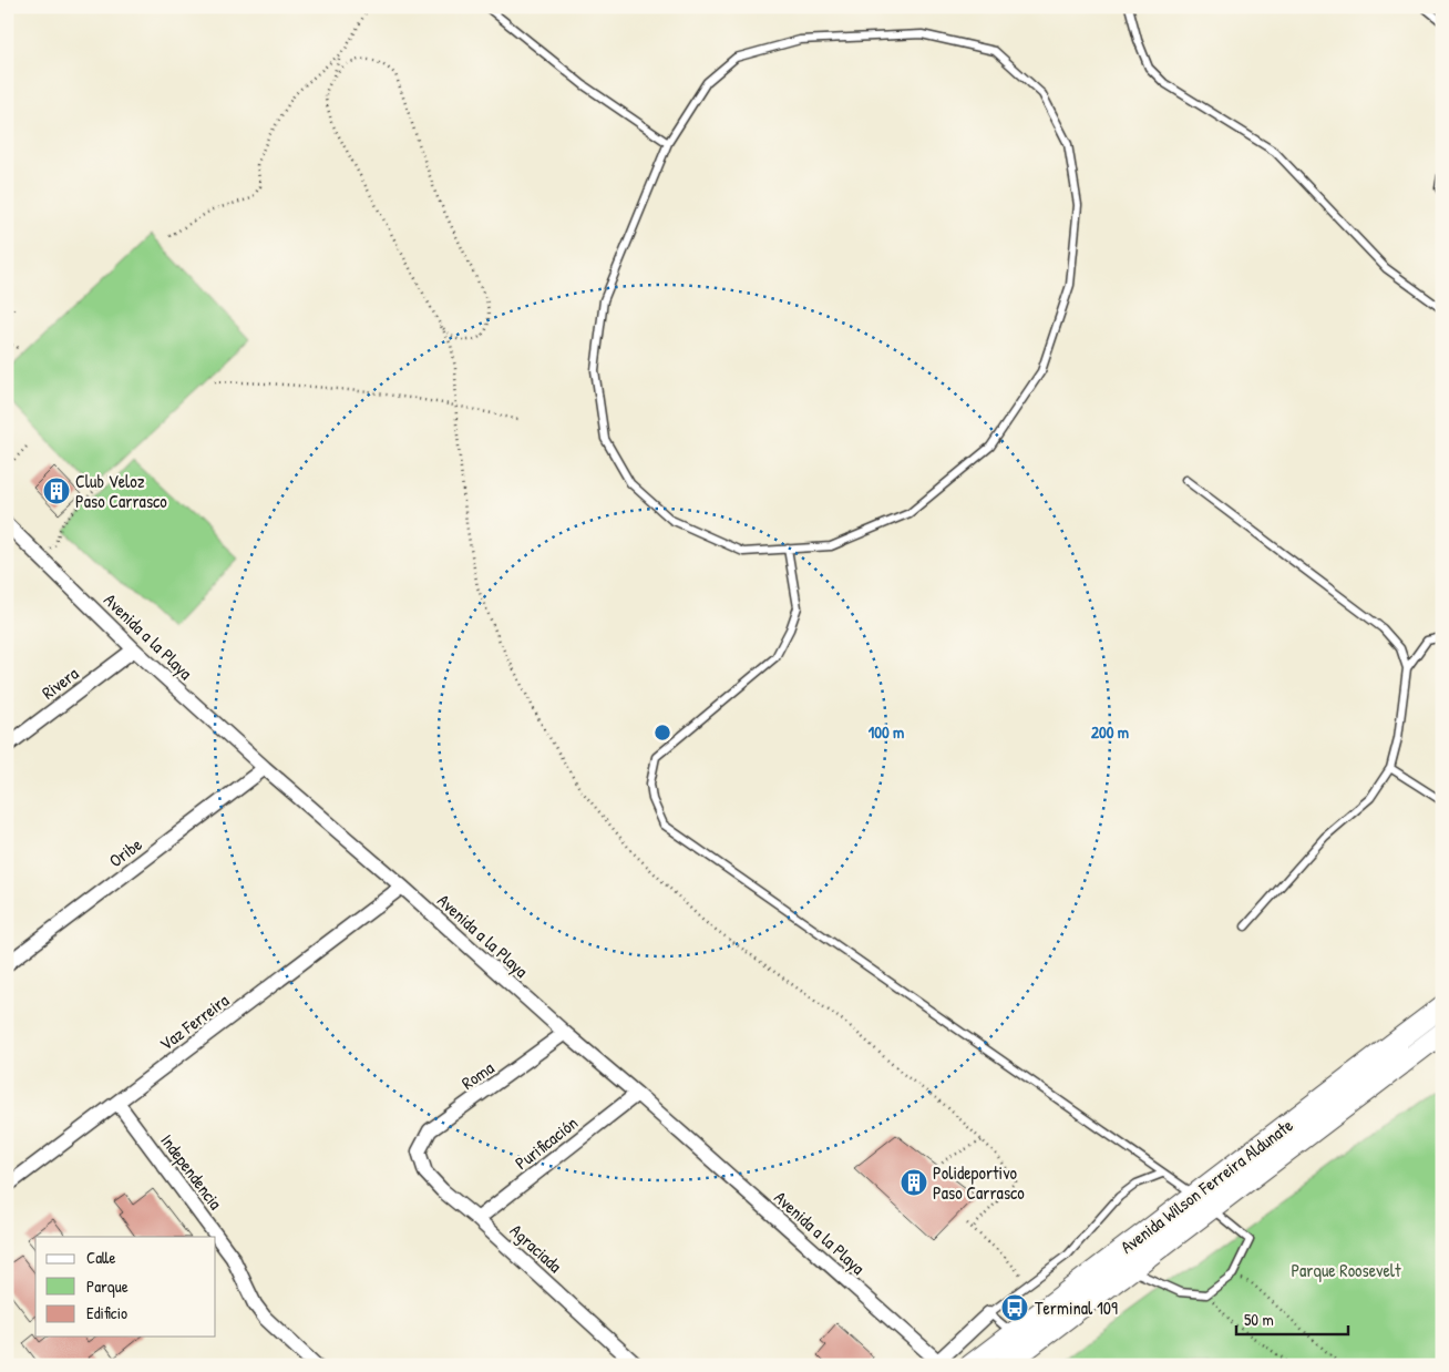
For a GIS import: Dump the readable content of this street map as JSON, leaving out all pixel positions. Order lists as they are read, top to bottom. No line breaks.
{"streets":{"main road":["Avenida Wilson Ferreira Aldunate"],"street":["Avenida a la Playa","Rivera","Oribe","Vaz Ferreira","Roma","Purificación","Independencia","Agraciada"]},"crossings":[["Avenida a la Playa","Rivera"],["Avenida a la Playa","Oribe"],["Avenida a la Playa","Vaz Ferreira"],["Avenida a la Playa","Roma"],["Avenida a la Playa","Purificación"],["Vaz Ferreira","Independencia"],["Roma","Agraciada"],["Purificación","Agraciada"]],"parks":["Parque Roosevelt"],"places":{"building":["Club Veloz Paso Carrasco","Polideportivo Paso Carrasco"],"bus stop":["Terminal 109"]},"legend":["Calle","Parque","Edificio"],"scale_bar":"50 m","rings":["100 m","200 m"]}
